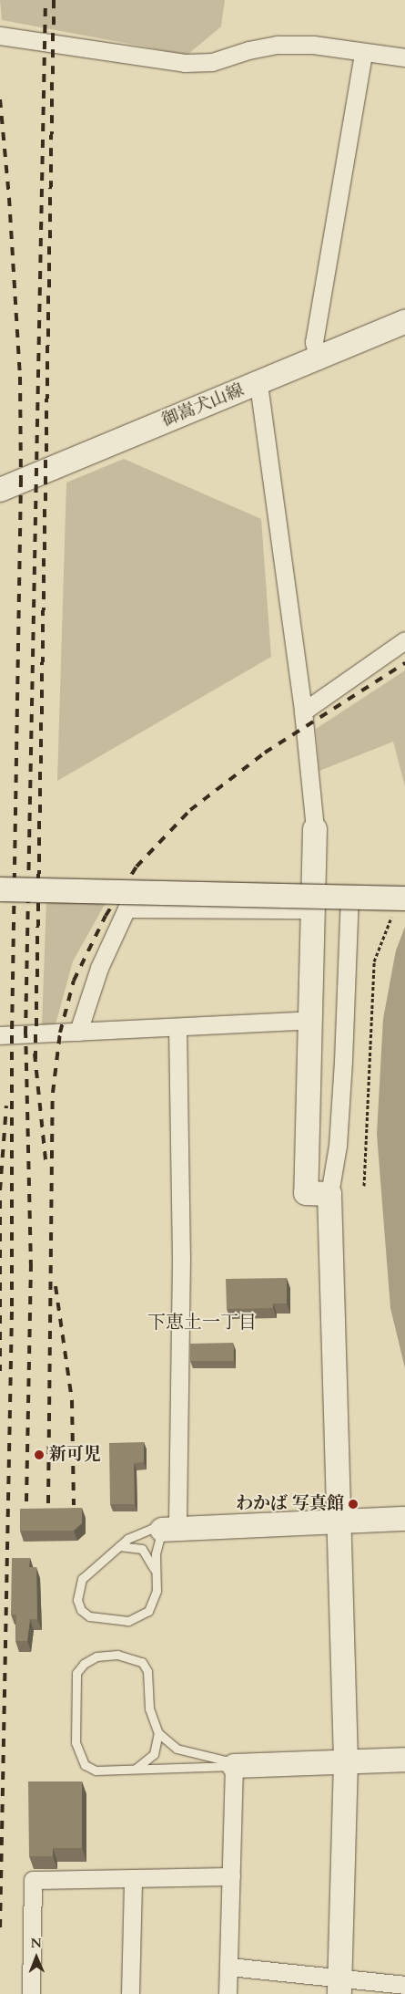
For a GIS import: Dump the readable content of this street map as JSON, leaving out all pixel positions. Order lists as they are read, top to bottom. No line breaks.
{"streets":{"street":["御嵩犬山線"]},"districts":["下恵土一丁目"],"places":["新可児","わかば 写真館"],"north":"top"}
